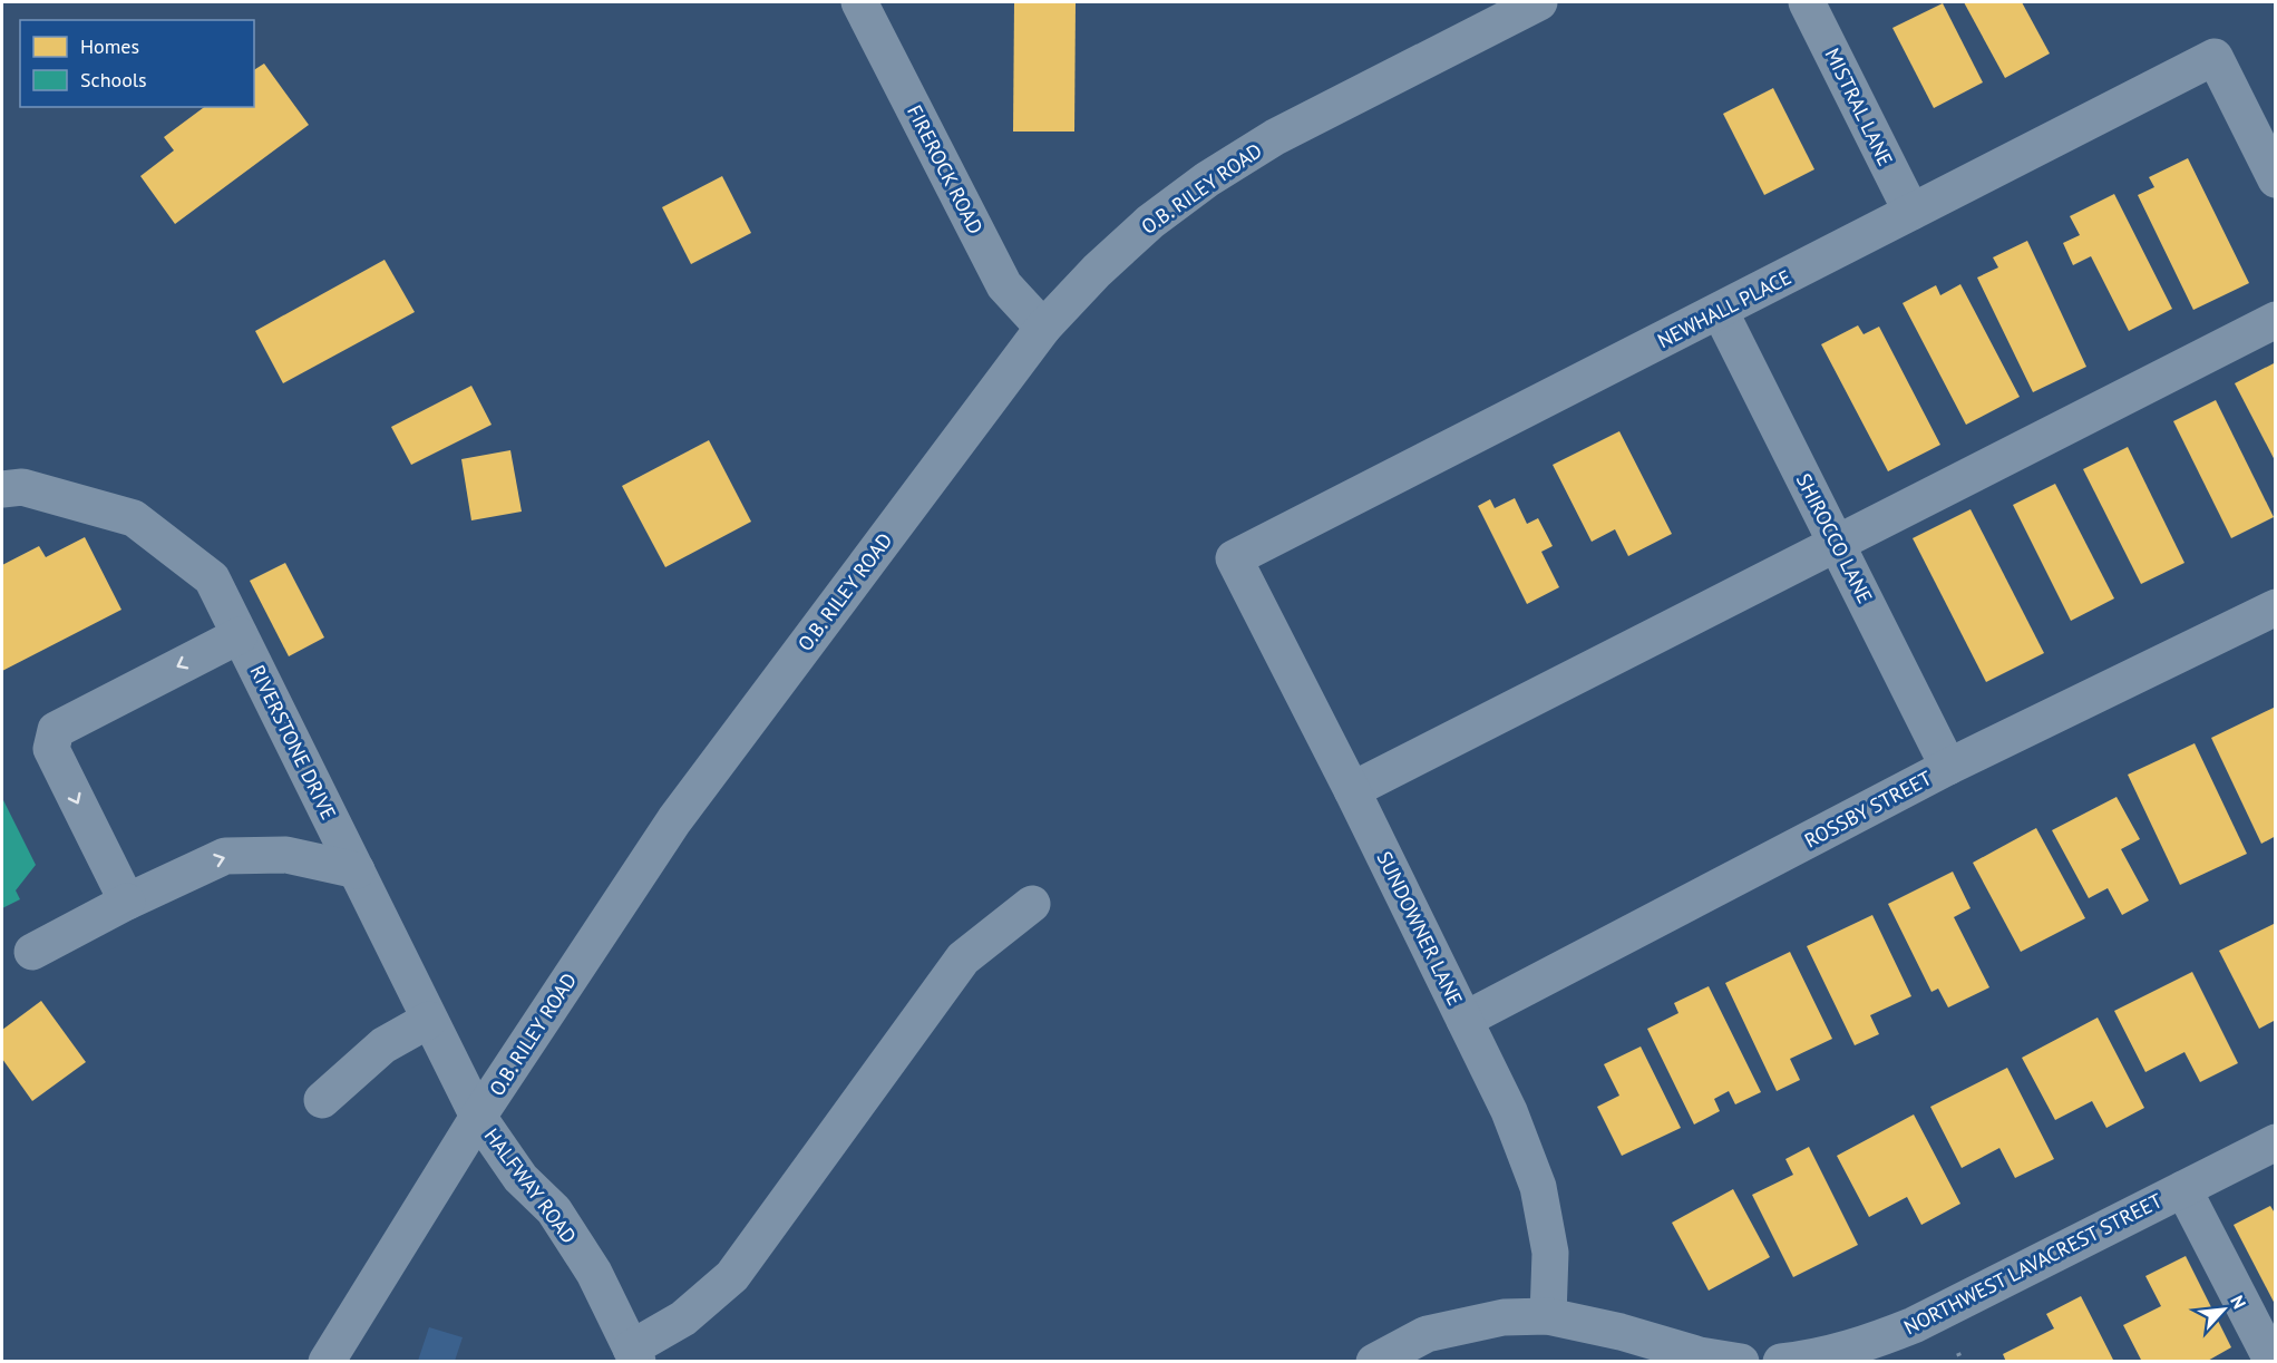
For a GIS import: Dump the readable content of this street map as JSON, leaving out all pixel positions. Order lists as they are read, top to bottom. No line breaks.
{"streets":{"street":["MISTRAL LANE","FIREROCK ROAD","O.B. RILEY ROAD","NEWHALL PLACE","SHIROCCO LANE","RIVERSTONE DRIVE","ROSSBY STREET","SUNDOWNER LANE","HALFWAY ROAD","NORTHWEST LAVACREST STREET"]},"crossings":[["MISTRAL LANE","NEWHALL PLACE"],["FIREROCK ROAD","O.B. RILEY ROAD"],["O.B. RILEY ROAD","RIVERSTONE DRIVE"],["O.B. RILEY ROAD","HALFWAY ROAD"],["NEWHALL PLACE","SHIROCCO LANE"],["NEWHALL PLACE","SUNDOWNER LANE"],["SHIROCCO LANE","ROSSBY STREET"],["RIVERSTONE DRIVE","HALFWAY ROAD"],["ROSSBY STREET","SUNDOWNER LANE"]],"legend":["Homes","Schools"],"north":"top right"}
